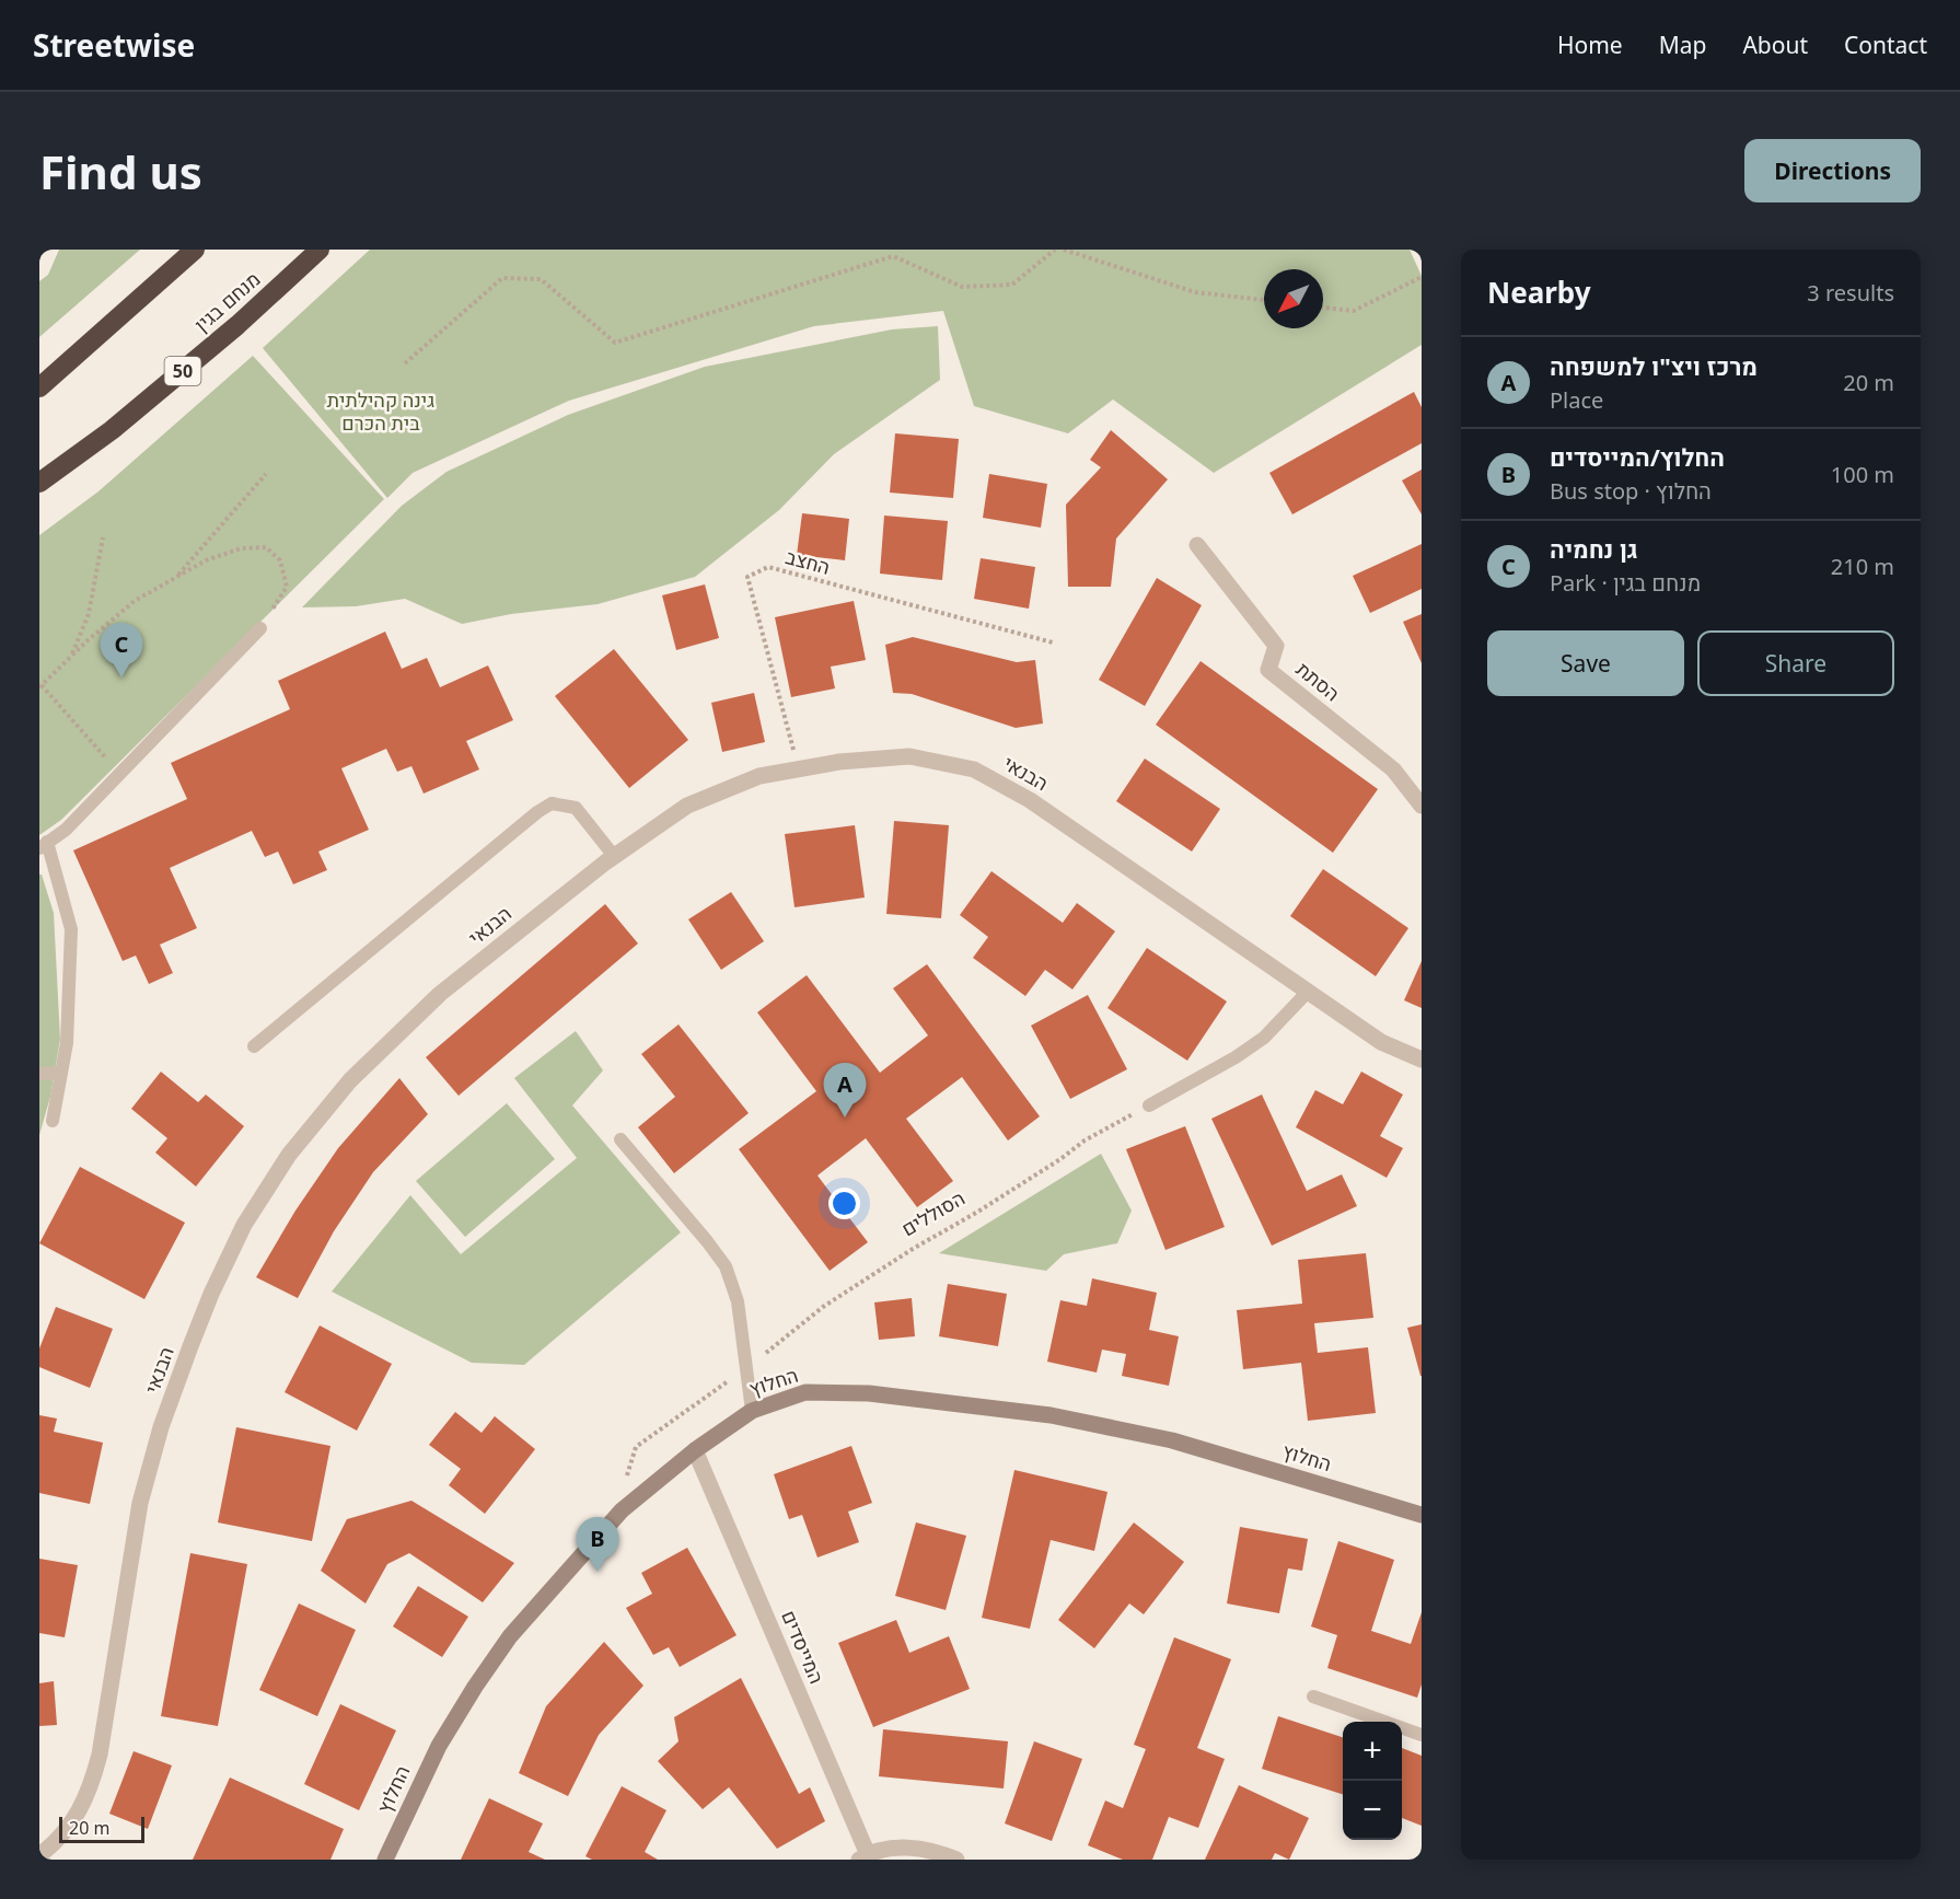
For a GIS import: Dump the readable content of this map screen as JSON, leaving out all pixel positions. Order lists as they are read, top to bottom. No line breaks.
{"streets":{"highway":["מנחם בגין","50"],"street":["הסתת","הבנאי","החלוץ","המייסדים"],"path":["החצב","הסוללים"]},"crossings":[["החצב","הבנאי"],["הסוללים","החלוץ"],["החלוץ","המייסדים"]],"parks":["גינה קהילתית בית הכרם"],"scale_bar":"20 m","north":"bottom left","page":{"header":"Streetwise","nav":["Home","Map","About","Contact"],"buttons":["Directions",["Save","Share"]],"title":"Find us","heading":["Nearby","3 results"],"list":[{"mark":"A","name":"מרכז ויצ\"ו למשפחה","note":"Place","value":"20 m"},{"mark":"B","name":"החלוץ/המייסדים","note":"Bus stop · החלוץ","value":"100 m"},{"mark":"C","name":"גן נחמיה","note":"Park · מנחם בגין","value":"210 m"}],"pins":["C","A","B"],"map_buttons":["+","−"],"scale":"20 m"}}
